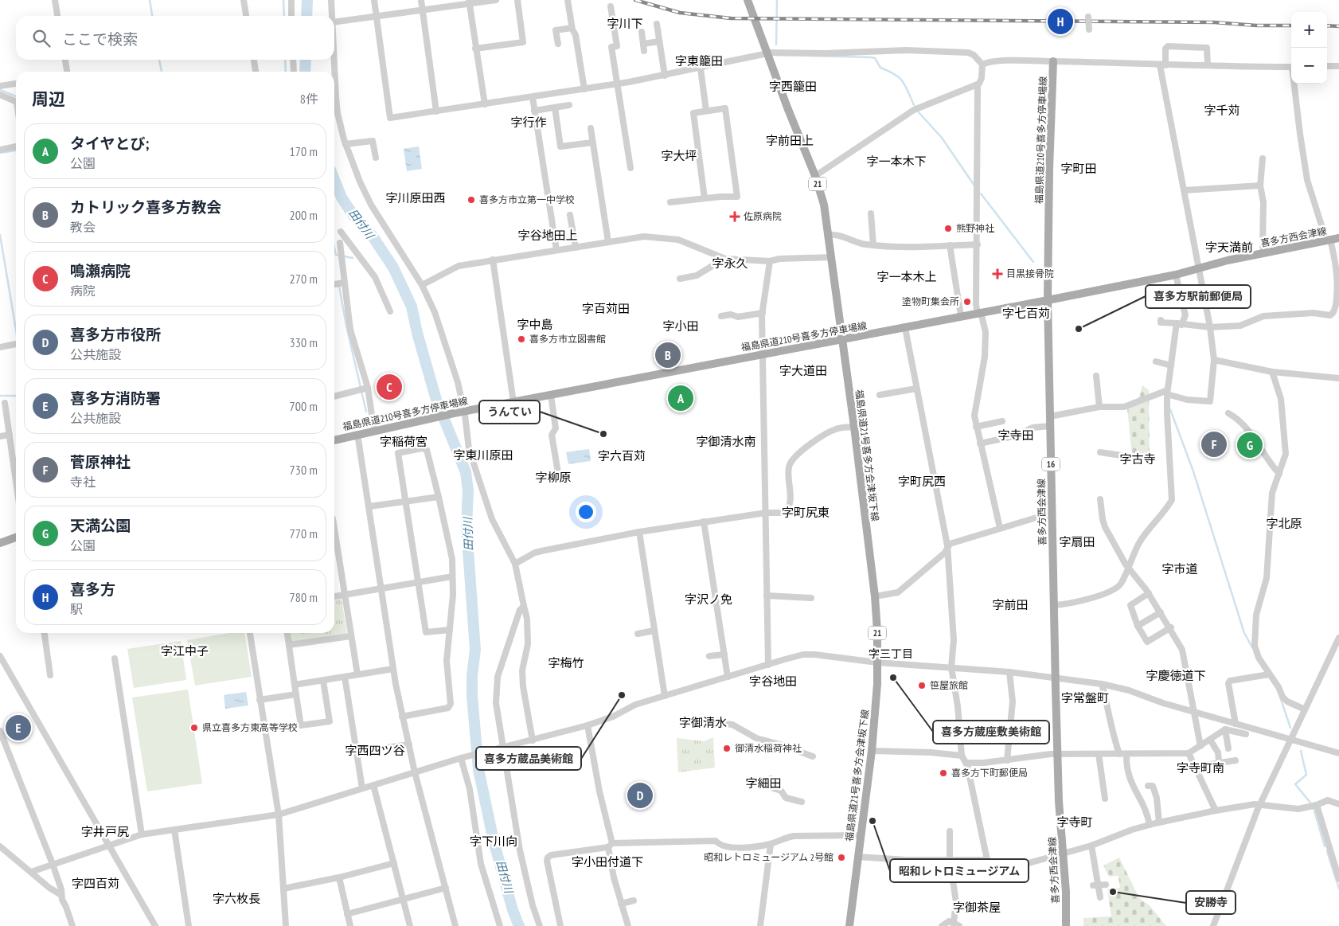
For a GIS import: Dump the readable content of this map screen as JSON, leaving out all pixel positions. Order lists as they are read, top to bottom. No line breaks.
{"streets":{"main road":["福島県道210号喜多方停車場線","21","喜多方西会津線","福島県道21号喜多方会津坂下線","16"]},"crossings":[["福島県道210号喜多方停車場線","喜多方西会津線"],["福島県道210号喜多方停車場線","福島県道21号喜多方会津坂下線"]],"districts":["字川下","字東籠田","字西籠田","字千苅","字行作","字前田上","字大坪","字一本木下","字町田","字川原田西","字谷地田上","字天満前","字永久","字一本木上","字百苅田","字七百苅","字中島","字小田","字大道田","字寺田","字稲荷宮","字御清水南","字東川原田","字六百苅","字古寺","字柳原","字町尻西","字町尻東","字北原","字扇田","字市道","字沢ノ免","字前田","字江中子","字三丁目","字梅竹","字慶徳道下","字谷地田","字常盤町","字御清水","字西四ツ谷","字寺町南","字細田","字寺町","字井戸尻","字下川向","字小田付道下","字四百苅","字六枚長","字御茶屋"],"water":["田付川"],"places":{"other":["喜多方市立第一中学校","熊野神社","塗物町集会所","喜多方駅前郵便局","喜多方市立図書館","うんてい","喜多方蔵座敷美術館","笹屋旅館","喜多方蔵品美術館","県立喜多方東高等学校","御清水稲荷神社","喜多方下町郵便局","昭和レトロミュージアム","昭和レトロミュージアム 2号館","安勝寺"],"health":["佐原病院","目黒接骨院"]},"page":{"pins":["H","B","C","A","F","G","E","D"],"map_buttons":["+","−"],"search":"ここで検索","heading":["周辺","8件"],"list":[{"mark":"A","name":"タイヤとび;","note":"公園","value":"170 m"},{"mark":"B","name":"カトリック喜多方教会","note":"教会","value":"200 m"},{"mark":"C","name":"鳴瀬病院","note":"病院","value":"270 m"},{"mark":"D","name":"喜多方市役所","note":"公共施設","value":"330 m"},{"mark":"E","name":"喜多方消防署","note":"公共施設","value":"700 m"},{"mark":"F","name":"菅原神社","note":"寺社","value":"730 m"},{"mark":"G","name":"天満公園","note":"公園","value":"770 m"},{"mark":"H","name":"喜多方","note":"駅","value":"780 m"}]}}
